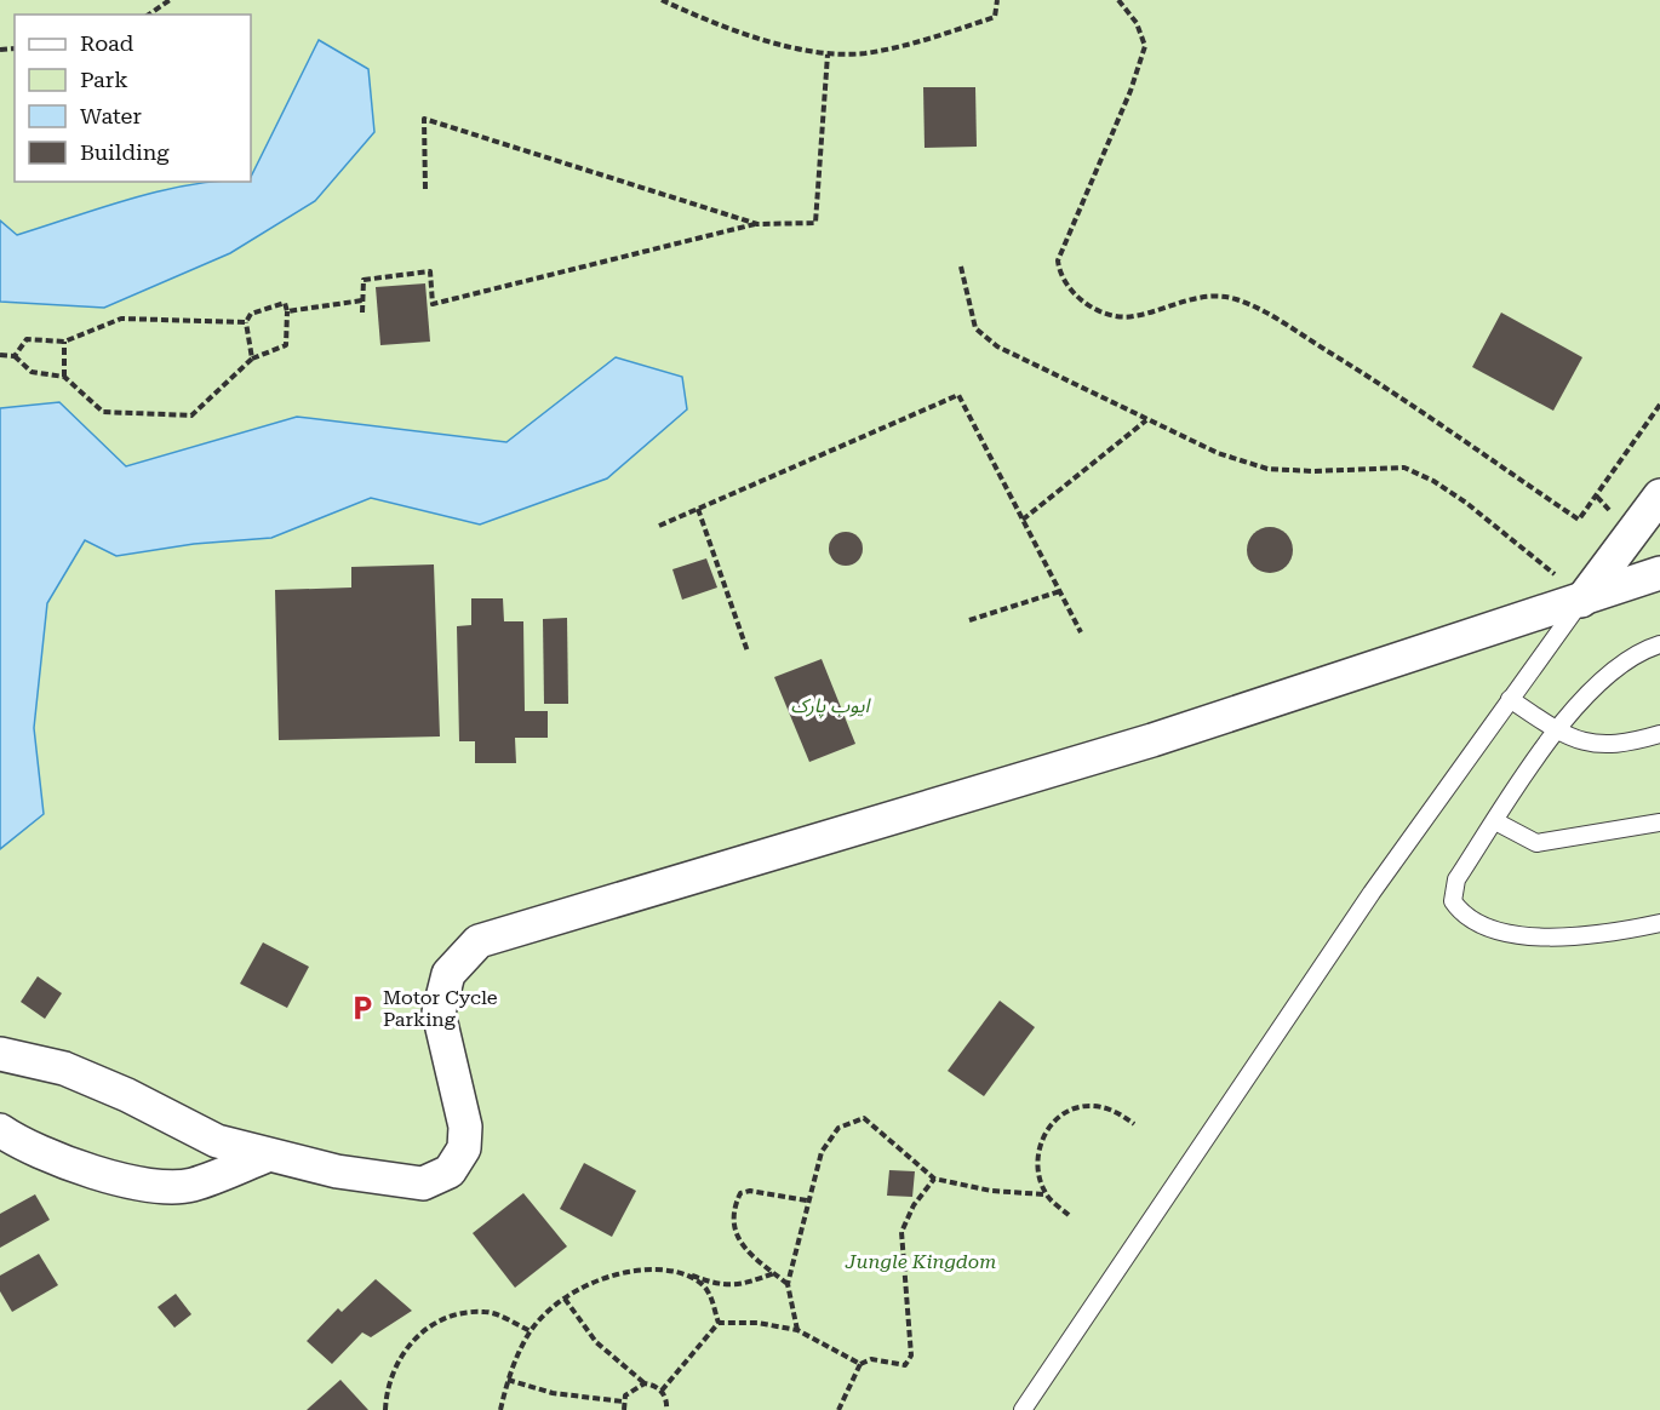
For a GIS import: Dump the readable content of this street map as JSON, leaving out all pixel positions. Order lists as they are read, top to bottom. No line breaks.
{"parks":["ایوب پارک","Jungle Kingdom"],"places":{"parking":["Motor Cycle Parking"]},"legend":["Road","Park","Water","Building"]}
